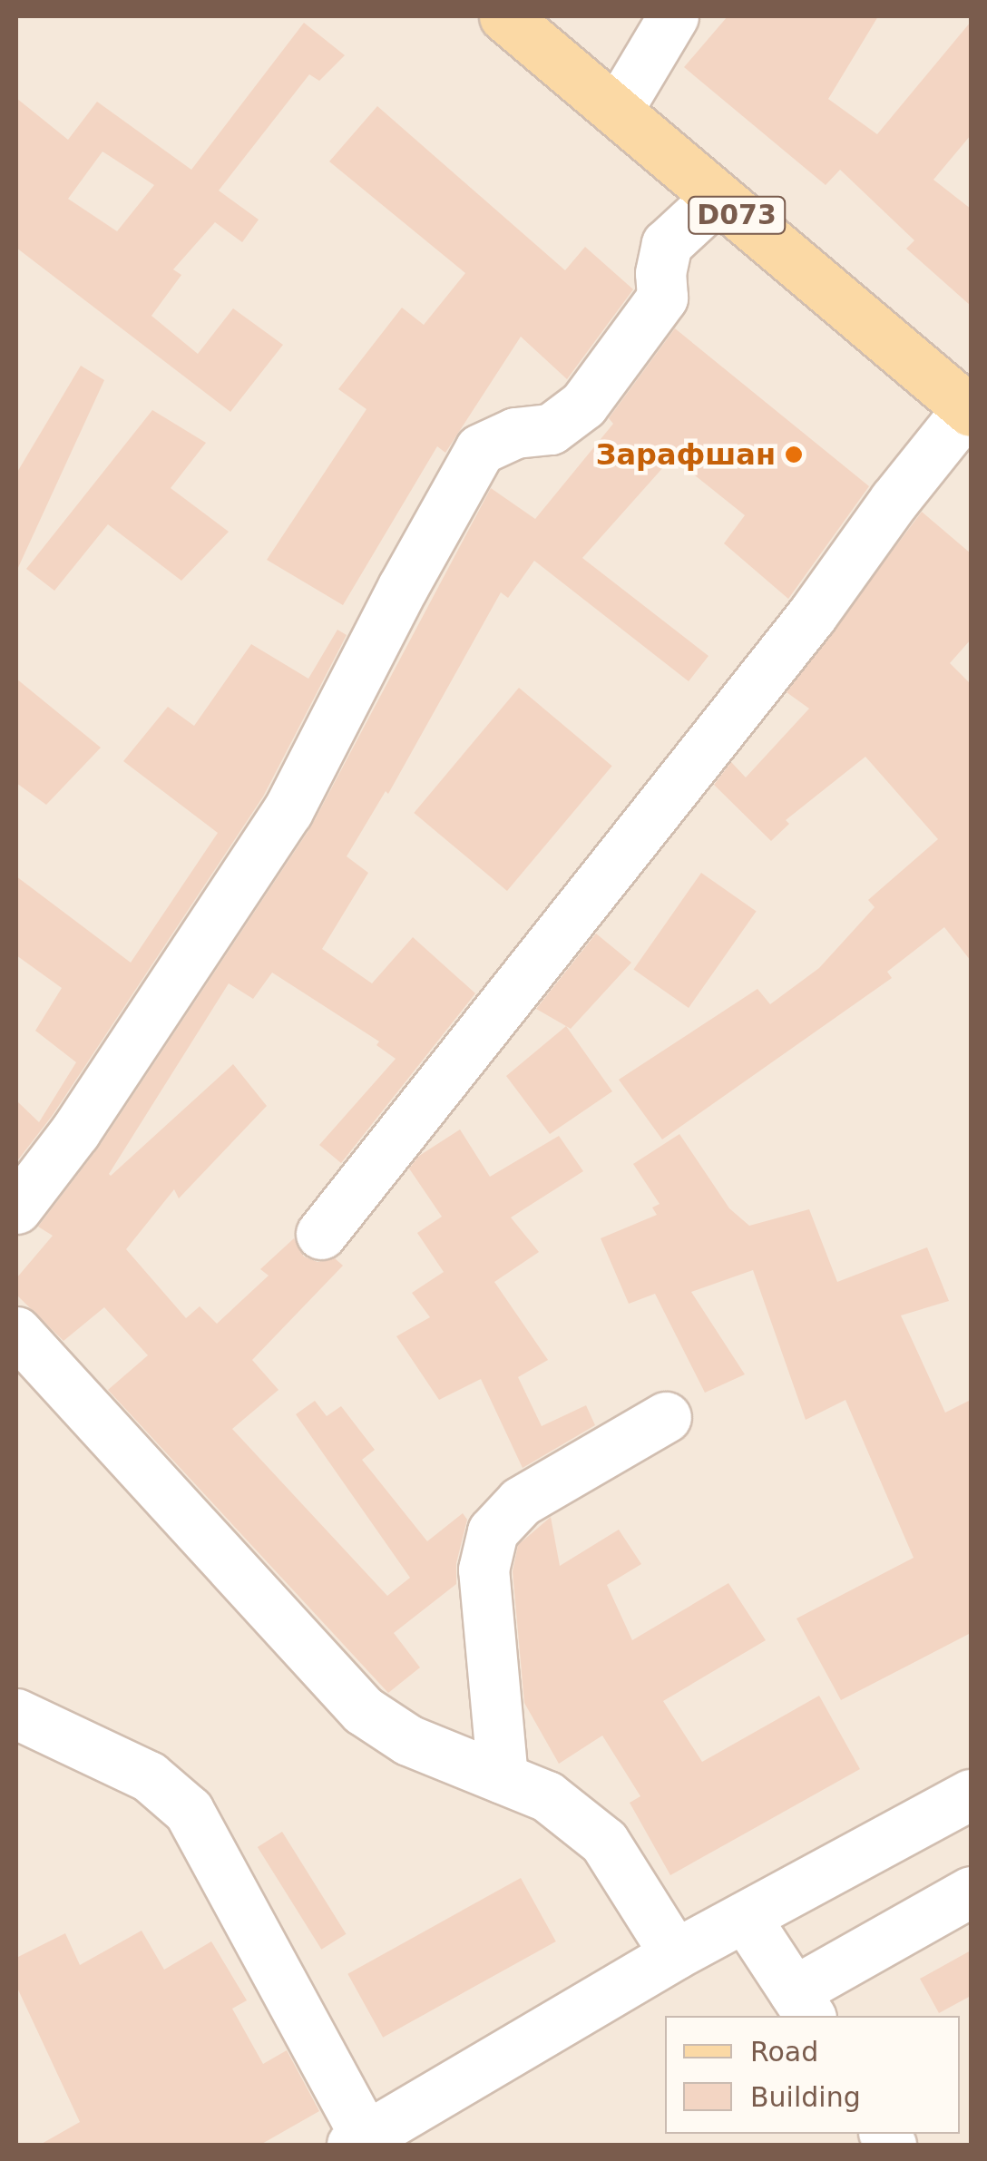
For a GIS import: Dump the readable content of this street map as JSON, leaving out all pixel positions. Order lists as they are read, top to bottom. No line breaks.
{"streets":{"main road":["D073"]},"places":["Зарафшан"],"legend":["Road","Building"]}
